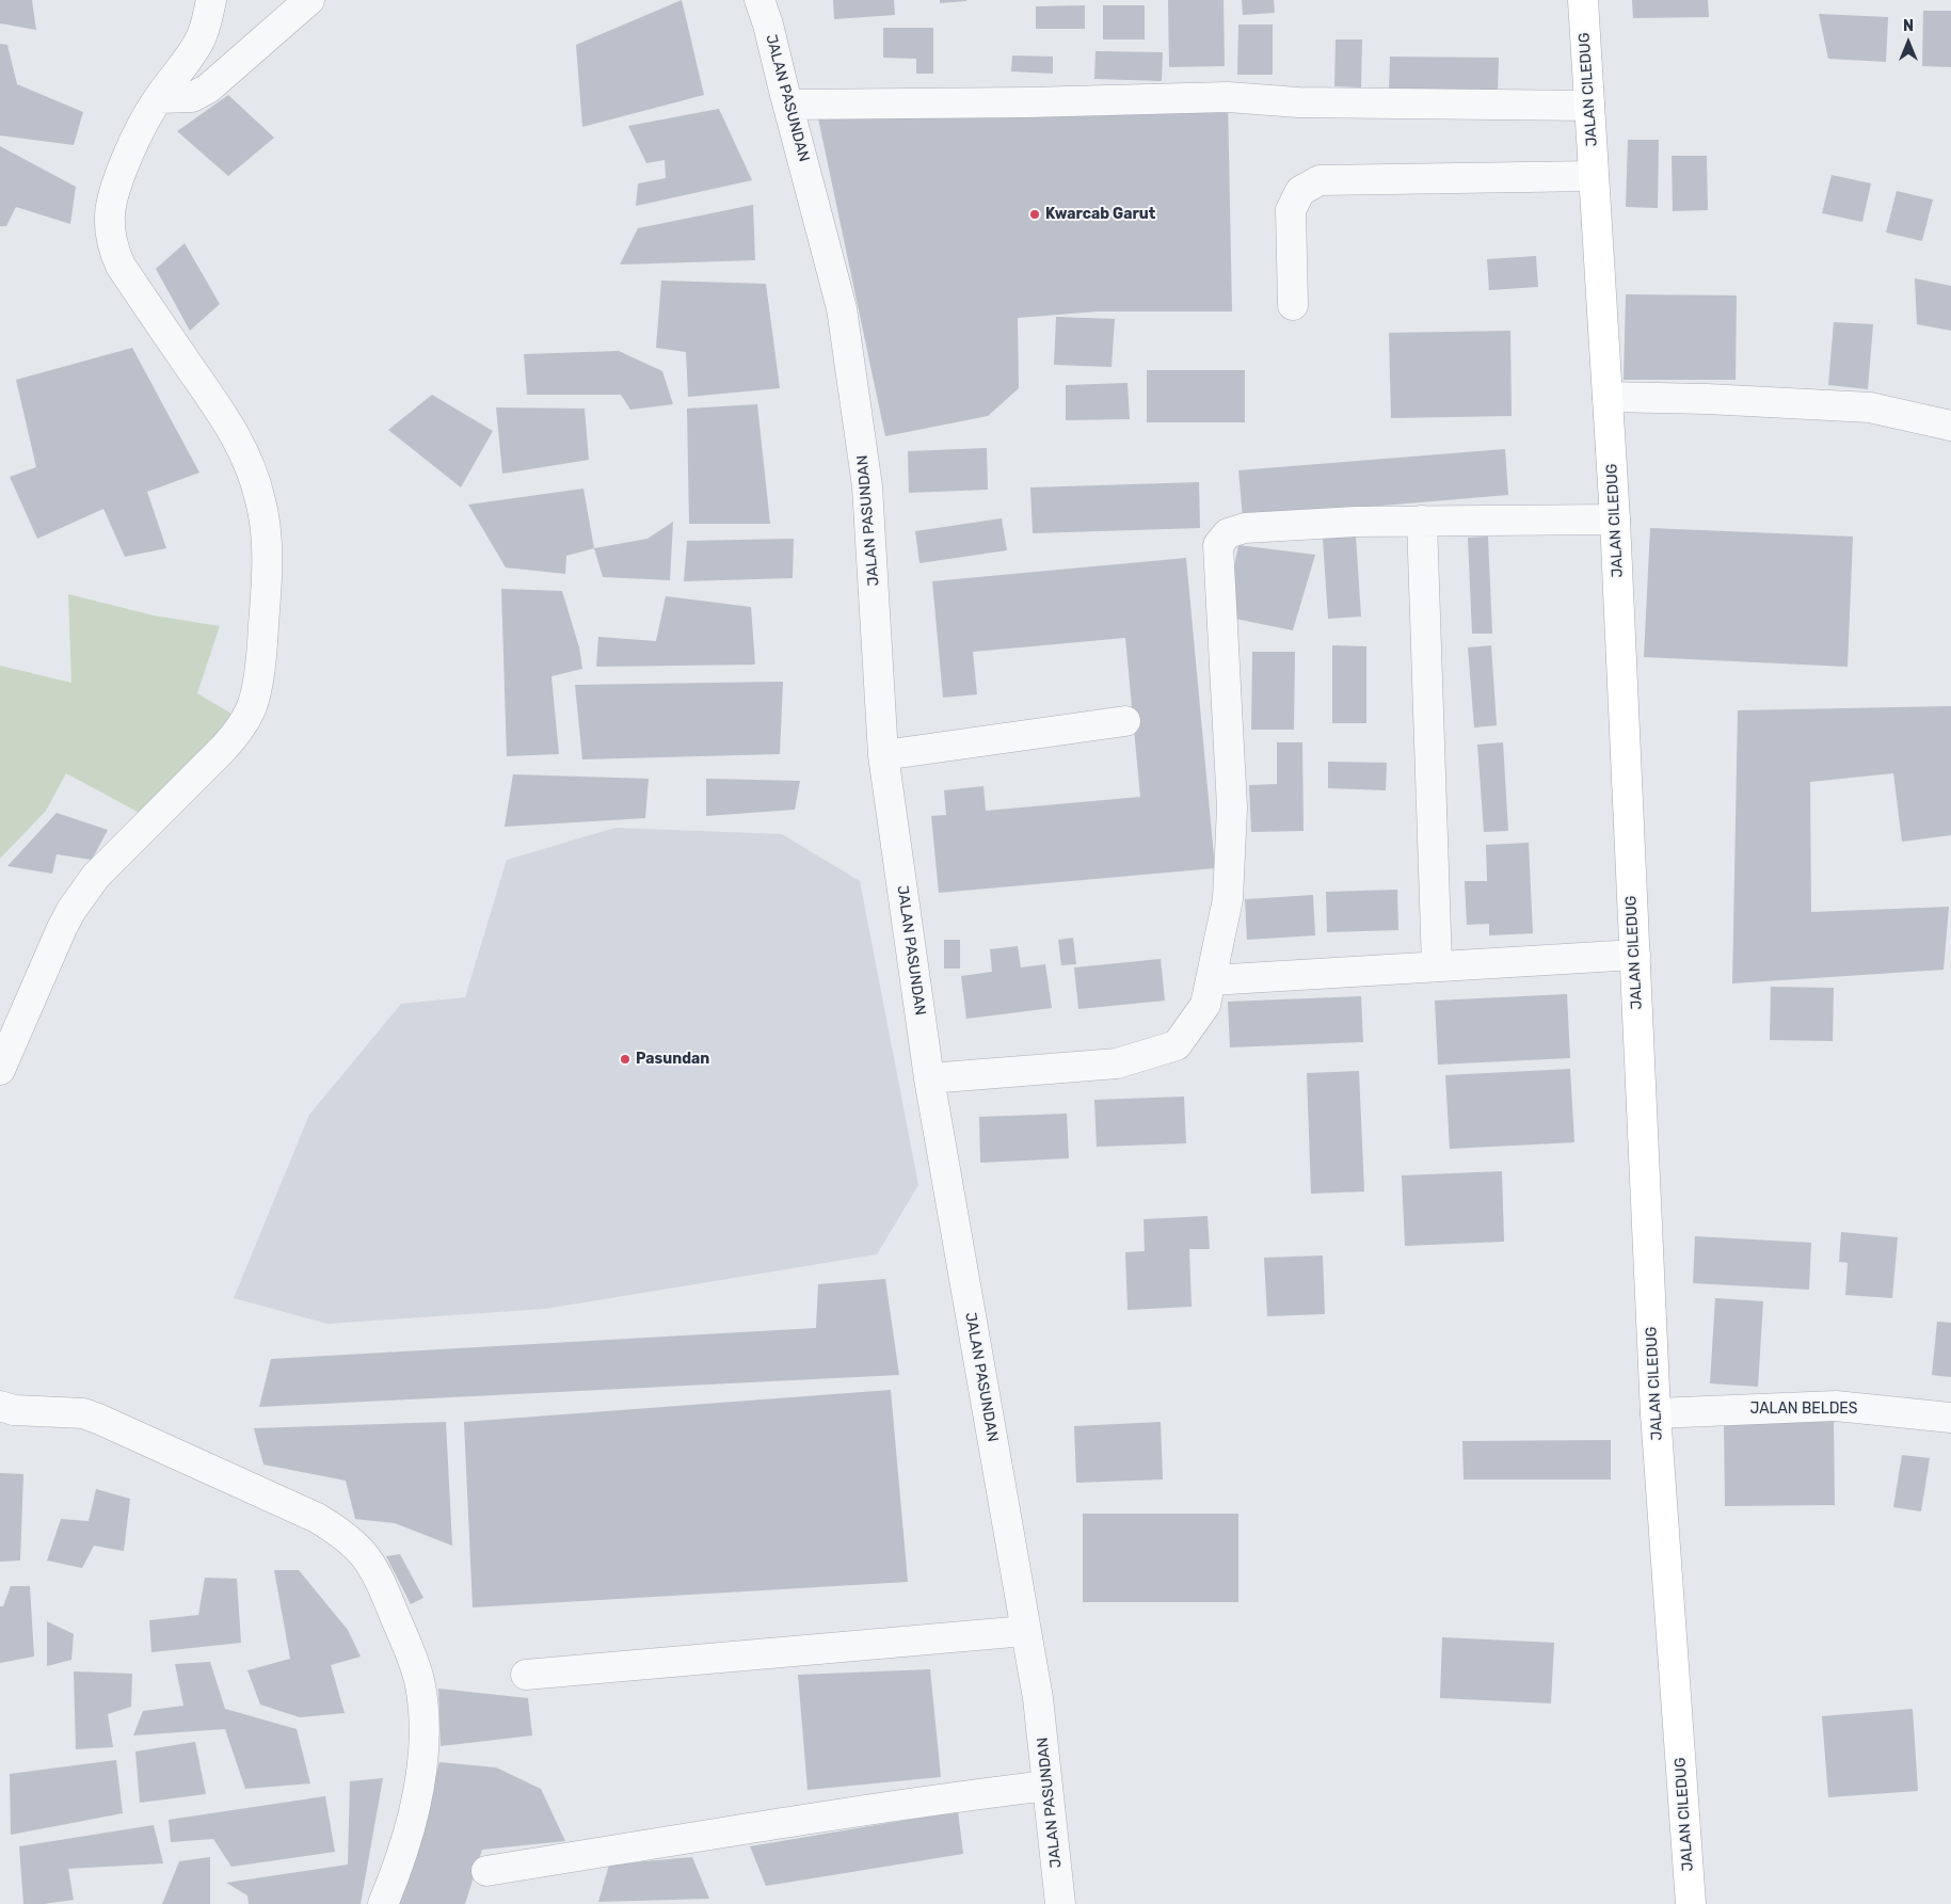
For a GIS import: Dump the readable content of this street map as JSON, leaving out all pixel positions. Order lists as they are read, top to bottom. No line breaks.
{"streets":{"main road":["JALAN CILEDUG"],"street":["JALAN PASUNDAN","JALAN BELDES"]},"crossings":[["JALAN CILEDUG","JALAN BELDES"]],"places":["Kwarcab Garut","Pasundan"],"north":"top"}
